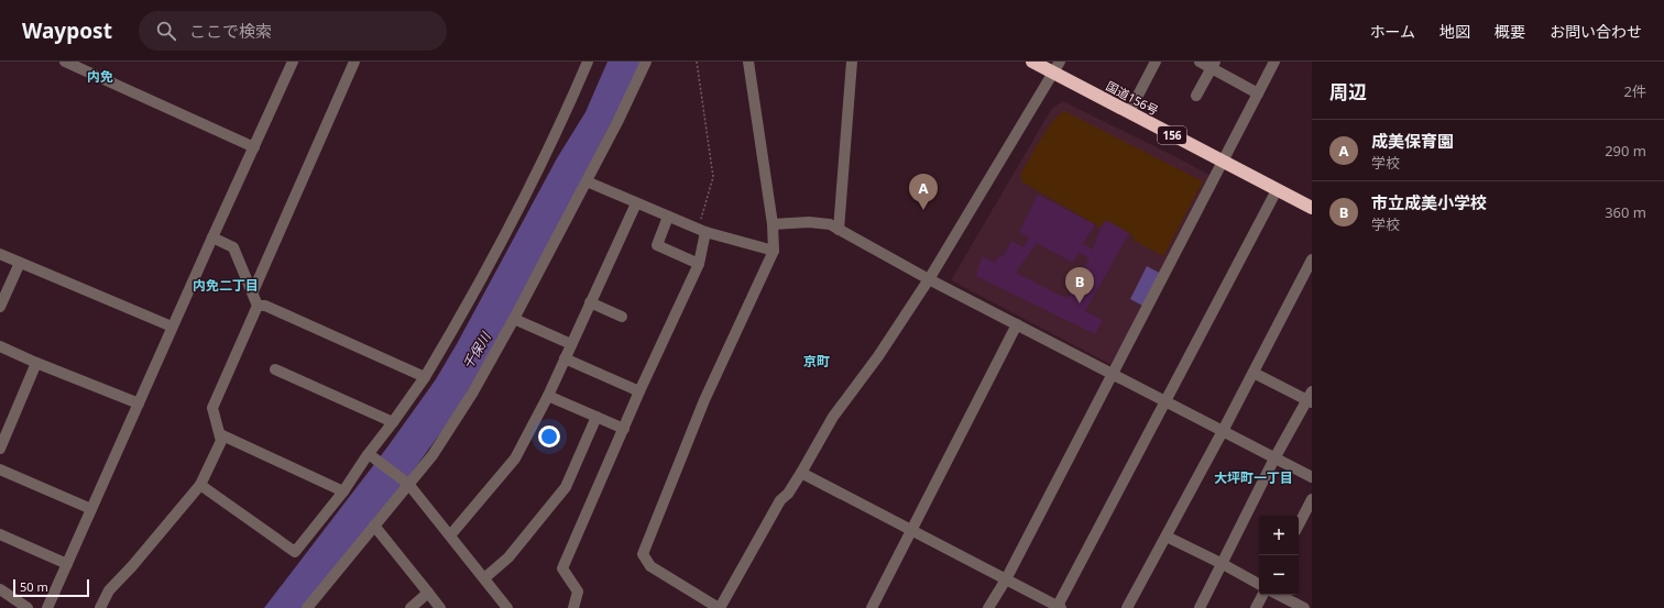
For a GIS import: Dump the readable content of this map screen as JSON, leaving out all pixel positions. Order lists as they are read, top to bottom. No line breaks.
{"streets":{"highway":["国道156号","156"]},"districts":["内免","内免二丁目","京町","大坪町一丁目"],"water":["千保川"],"scale_bar":"50 m","page":{"header":"Waypost","search":"ここで検索","nav":["ホーム","地図","概要","お問い合わせ"],"heading":["周辺","2件"],"list":[{"mark":"A","name":"成美保育園","note":"学校","value":"290 m"},{"mark":"B","name":"市立成美小学校","note":"学校","value":"360 m"}],"pins":["A","B"],"map_buttons":["+","−"],"scale":"50 m"}}
